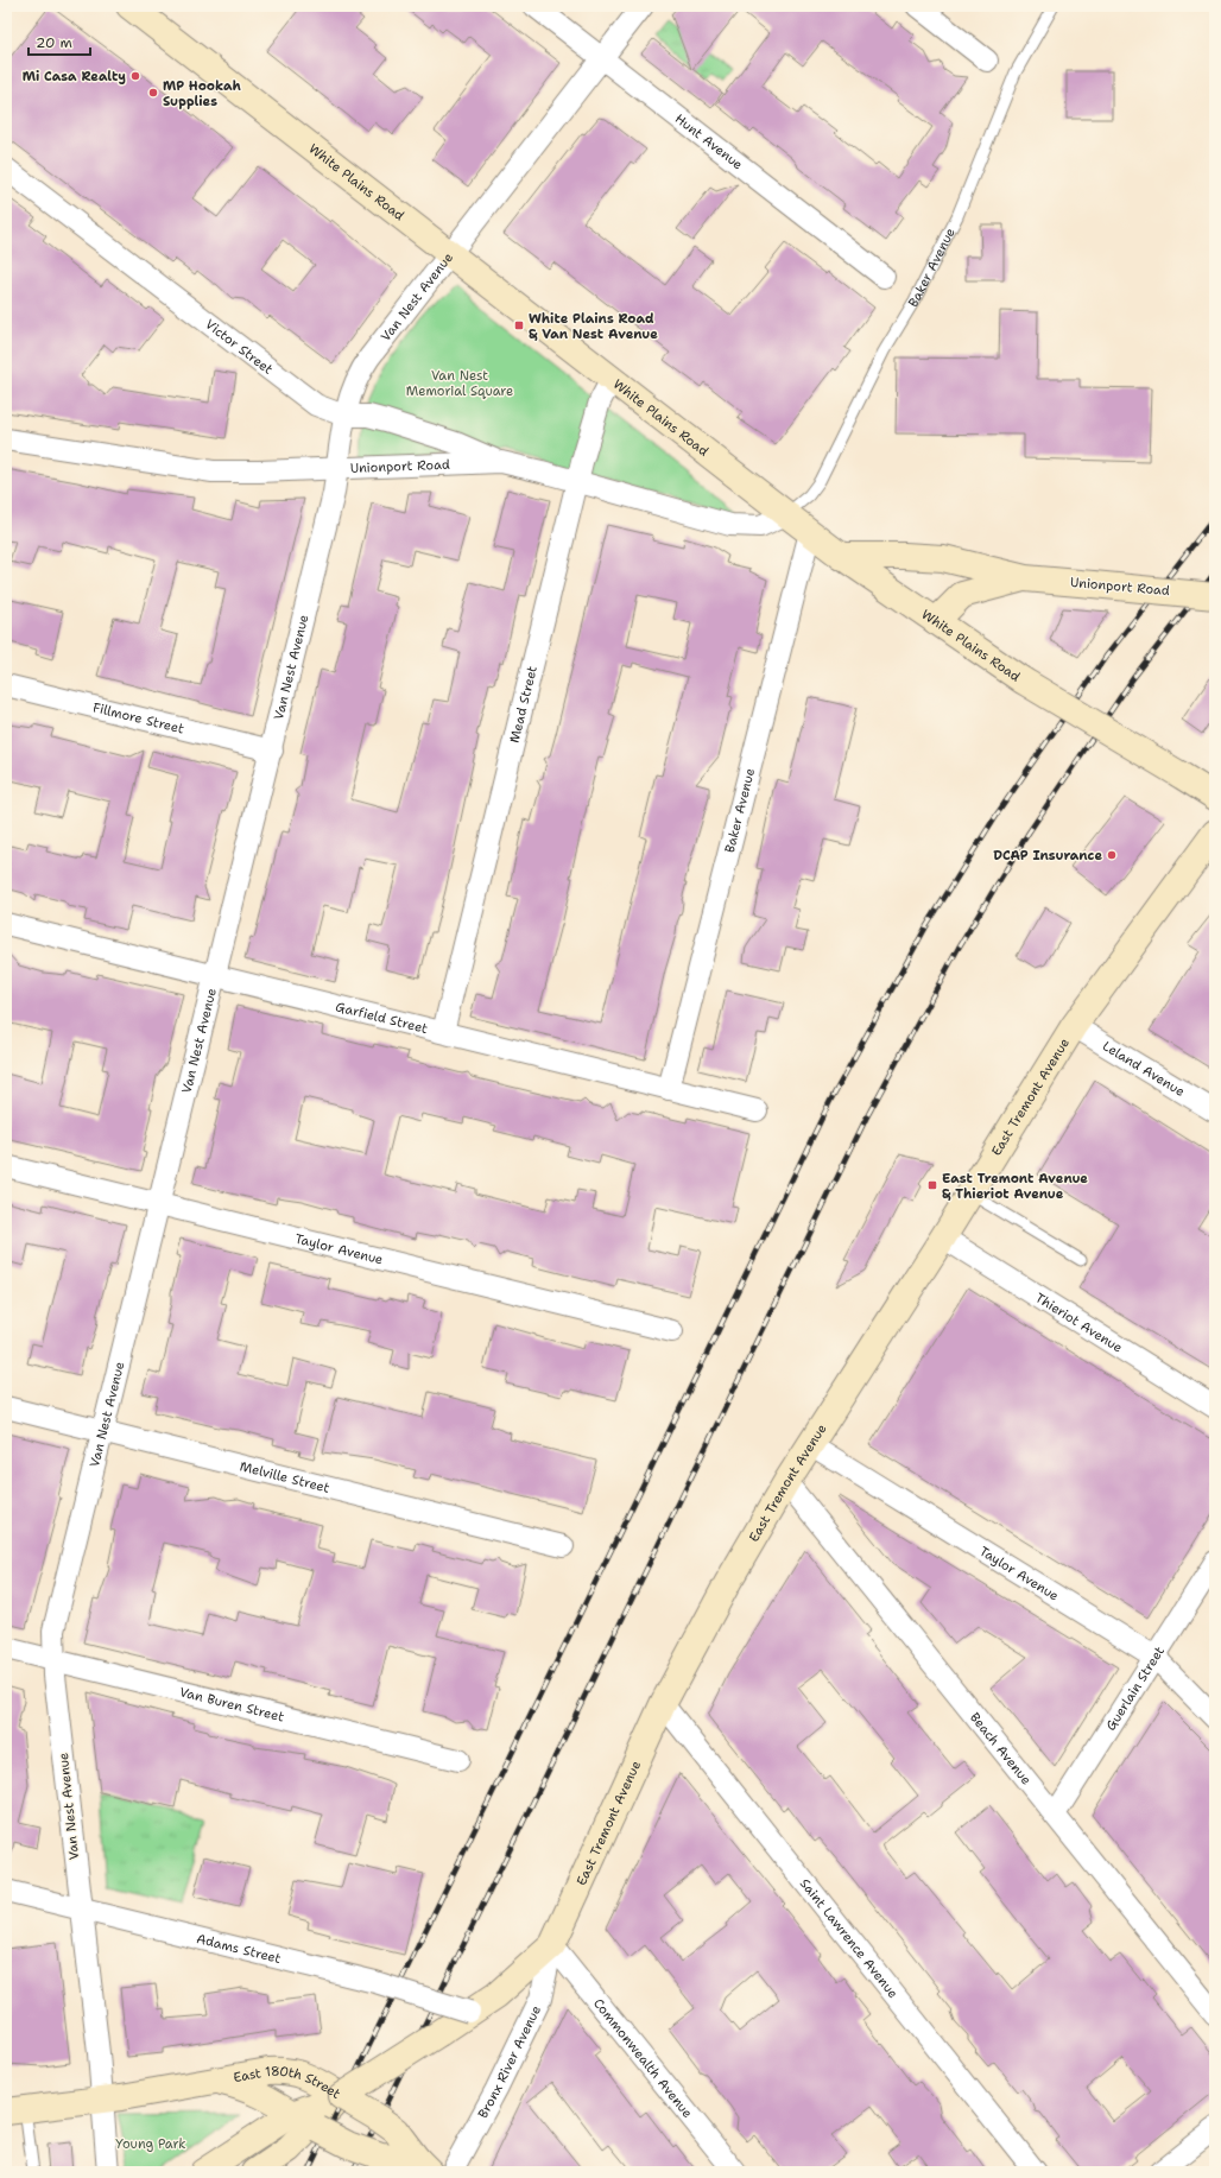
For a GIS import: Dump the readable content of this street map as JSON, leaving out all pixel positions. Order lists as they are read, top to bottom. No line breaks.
{"streets":{"main road":["White Plains Road","Unionport Road","East Tremont Avenue","East 180th Street"],"street":["Hunt Avenue","Baker Avenue","Van Nest Avenue","Victor Street","Mead Street","Fillmore Street","Garfield Street","Leland Avenue","Taylor Avenue","Thieriot Avenue","Melville Street","Guerlain Street","Van Buren Street","Beach Avenue","Saint Lawrence Avenue","Adams Street","Commonwealth Avenue","Bronx River Avenue"]},"crossings":[["Hunt Avenue","Van Nest Avenue"],["White Plains Road","Baker Avenue"],["White Plains Road","Van Nest Avenue"],["White Plains Road","Unionport Road"],["White Plains Road","Mead Street"],["Baker Avenue","Unionport Road"],["Baker Avenue","Garfield Street"],["Van Nest Avenue","Victor Street"],["Van Nest Avenue","Unionport Road"],["Van Nest Avenue","Fillmore Street"],["Van Nest Avenue","Garfield Street"],["Van Nest Avenue","Taylor Avenue"],["Van Nest Avenue","Melville Street"],["Van Nest Avenue","Van Buren Street"],["Van Nest Avenue","Adams Street"],["Van Nest Avenue","East 180th Street"],["Victor Street","Unionport Road"],["Unionport Road","Mead Street"],["Mead Street","Garfield Street"],["Leland Avenue","East Tremont Avenue"],["East Tremont Avenue","Taylor Avenue"],["East Tremont Avenue","Thieriot Avenue"],["East Tremont Avenue","Beach Avenue"],["East Tremont Avenue","Saint Lawrence Avenue"],["East Tremont Avenue","Adams Street"],["East Tremont Avenue","Commonwealth Avenue"],["East Tremont Avenue","Bronx River Avenue"],["East Tremont Avenue","East 180th Street"],["Taylor Avenue","Guerlain Street"],["Guerlain Street","Beach Avenue"],["Commonwealth Avenue","Bronx River Avenue"]],"parks":["Van Nest Memorial Square","Young Park"],"places":{"other":["Mi Casa Realty","MP Hookah Supplies","DCAP Insurance"],"transit":["White Plains Road & Van Nest Avenue","East Tremont Avenue & Thieriot Avenue"]},"scale_bar":"20 m"}
